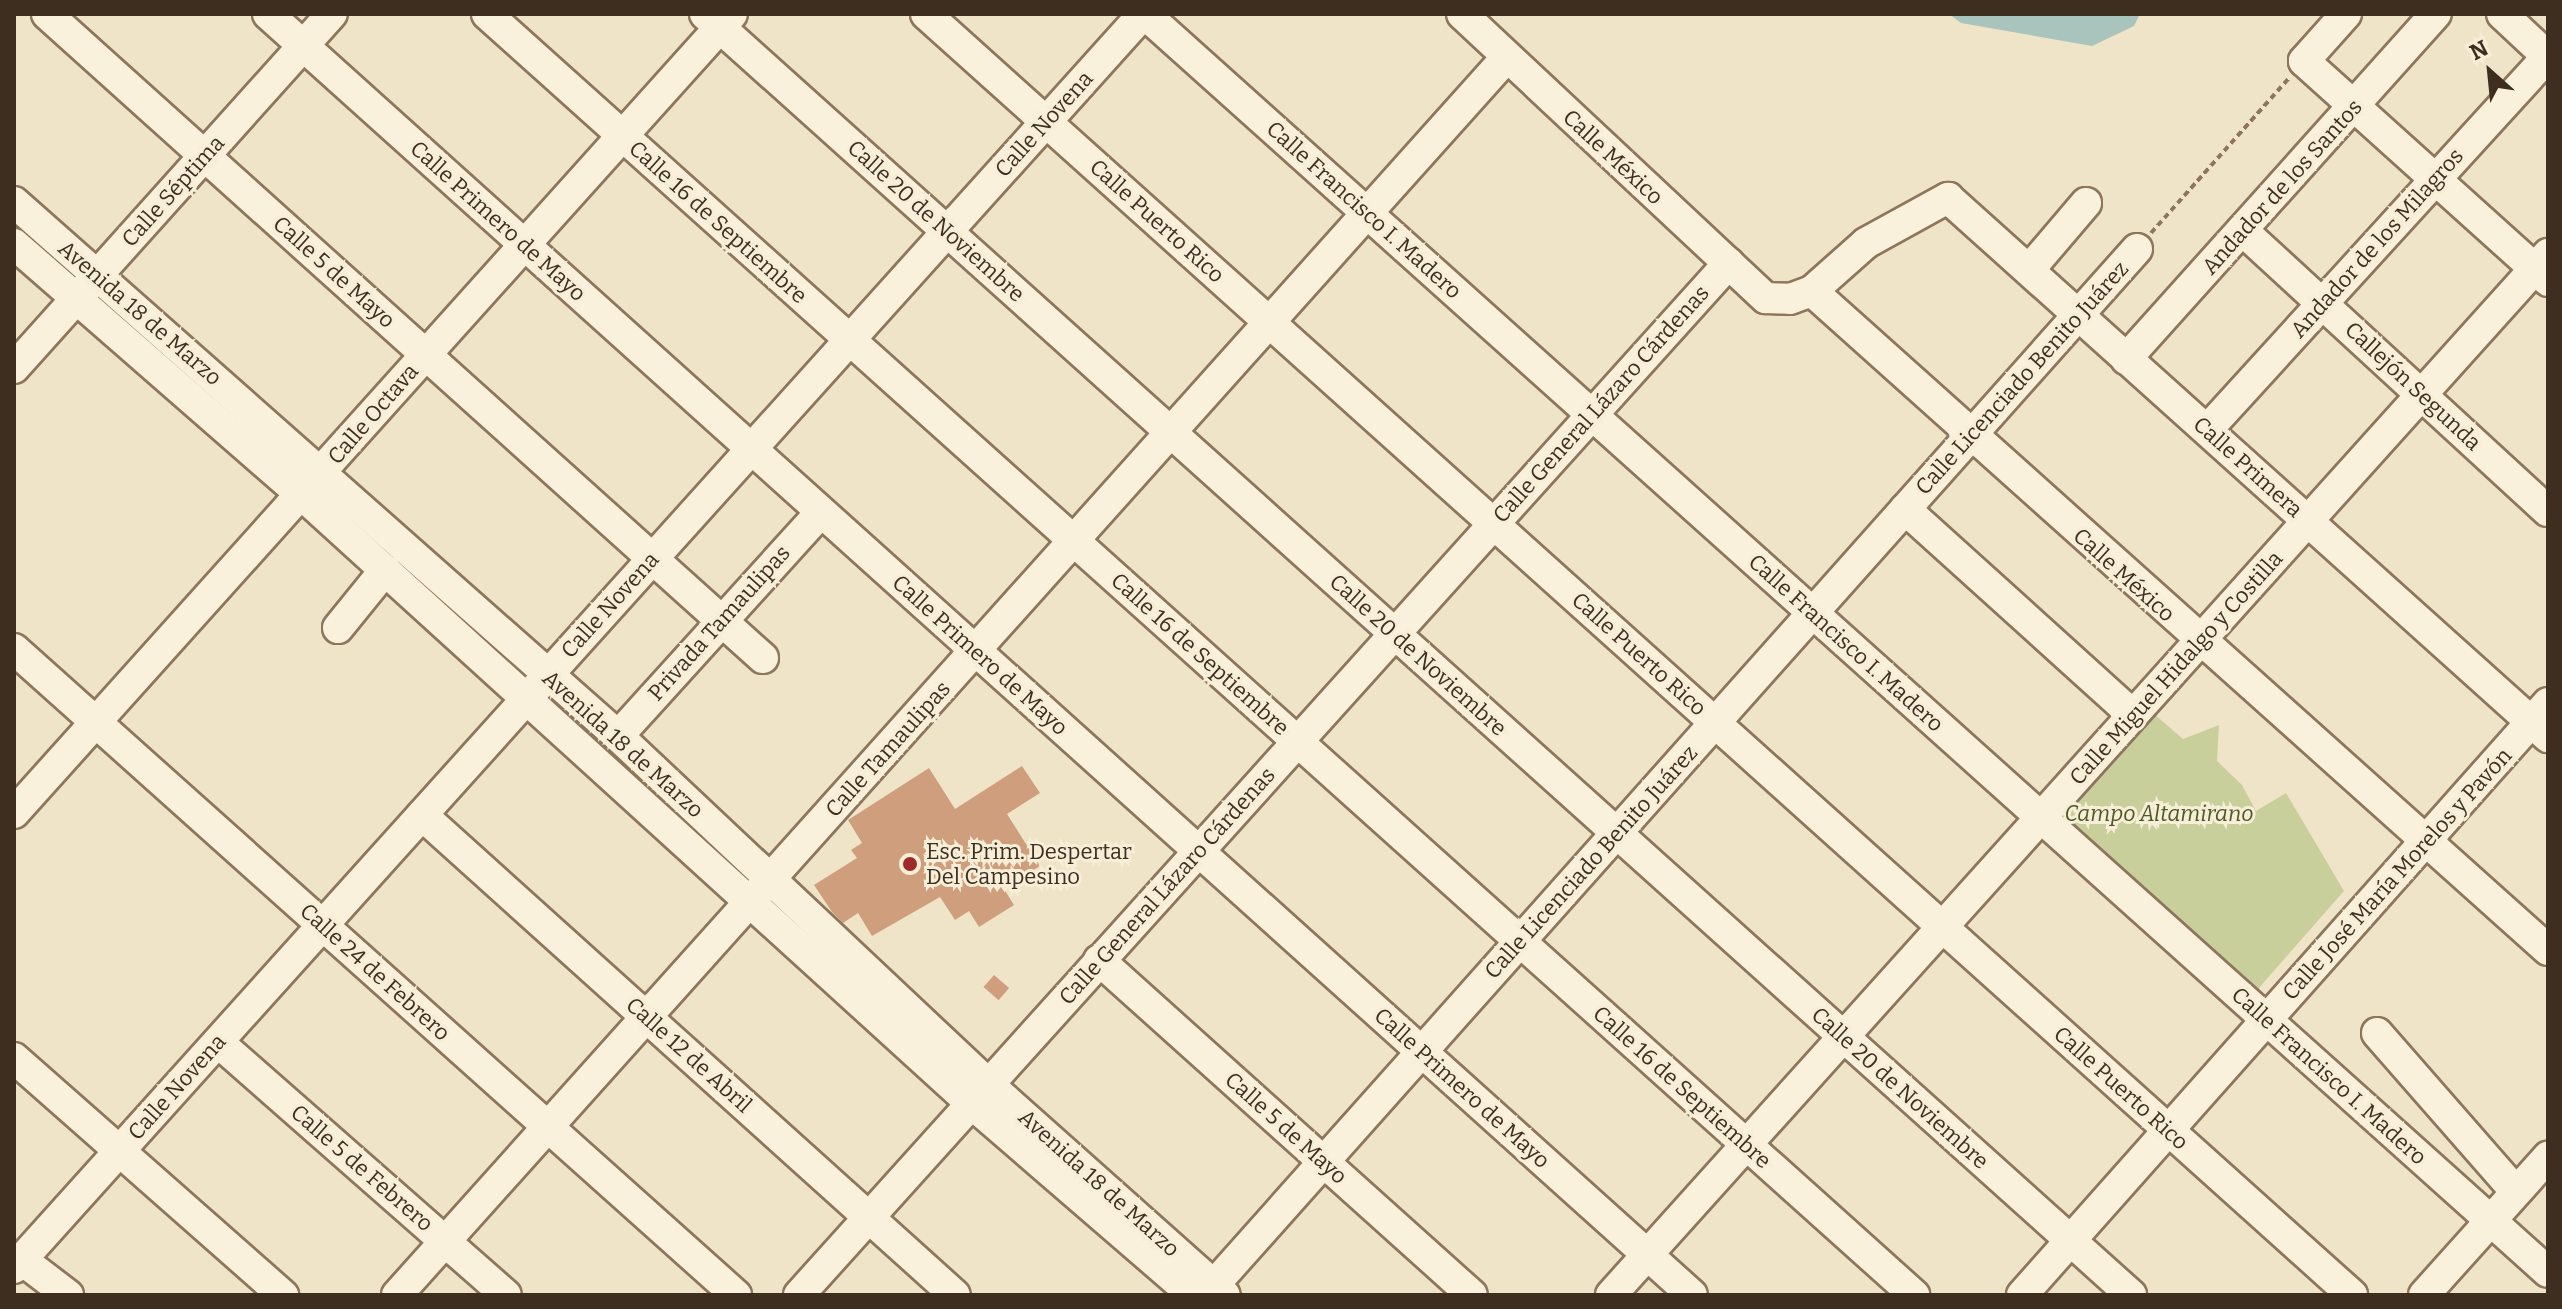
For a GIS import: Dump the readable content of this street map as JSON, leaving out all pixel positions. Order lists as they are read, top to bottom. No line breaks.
{"streets":{"street":["Calle Novena","Calle México","Andador de los Santos","Calle Séptima","Calle Francisco I. Madero","Calle Primero de Mayo","Calle 20 de Noviembre","Calle Puerto Rico","Calle 16 de Septiembre","Andador de los Milagros","Calle 5 de Mayo","Avenida 18 de Marzo","Calle Licenciado Benito Juárez","Callejón Segunda","Calle General Lázaro Cárdenas","Calle Octava","Calle Primera","Privada Tamaulipas","Calle Miguel Hidalgo y Costilla","Calle Tamaulipas","Calle José María Morelos y Pavón","Calle 24 de Febrero","Calle 12 de Abril","Calle 5 de Febrero"]},"crossings":[["Calle Novena","Calle Francisco I. Madero"],["Calle Novena","Calle Primero de Mayo"],["Calle Novena","Calle 20 de Noviembre"],["Calle Novena","Calle Puerto Rico"],["Calle Novena","Calle 16 de Septiembre"],["Calle Novena","Calle 5 de Mayo"],["Calle Novena","Avenida 18 de Marzo"],["Calle Novena","Calle 24 de Febrero"],["Calle Novena","Calle 12 de Abril"],["Calle Novena","Calle 5 de Febrero"],["Calle México","Calle Licenciado Benito Juárez"],["Calle México","Calle General Lázaro Cárdenas"],["Calle México","Calle Primera"],["Calle México","Calle Miguel Hidalgo y Costilla"],["Calle México","Calle Tamaulipas"],["Calle México","Calle José María Morelos y Pavón"],["Andador de los Santos","Callejón Segunda"],["Andador de los Santos","Calle Primera"],["Calle Séptima","Calle Primero de Mayo"],["Calle Séptima","Calle 5 de Mayo"],["Calle Séptima","Avenida 18 de Marzo"],["Calle Francisco I. Madero","Calle Licenciado Benito Juárez"],["Calle Francisco I. Madero","Calle General Lázaro Cárdenas"],["Calle Francisco I. Madero","Calle Miguel Hidalgo y Costilla"],["Calle Francisco I. Madero","Calle Tamaulipas"],["Calle Francisco I. Madero","Calle José María Morelos y Pavón"],["Calle Primero de Mayo","Calle Licenciado Benito Juárez"],["Calle Primero de Mayo","Calle General Lázaro Cárdenas"],["Calle Primero de Mayo","Calle Octava"],["Calle Primero de Mayo","Privada Tamaulipas"],["Calle Primero de Mayo","Calle Miguel Hidalgo y Costilla"],["Calle Primero de Mayo","Calle Tamaulipas"],["Calle 20 de Noviembre","Calle Licenciado Benito Juárez"],["Calle 20 de Noviembre","Calle General Lázaro Cárdenas"],["Calle 20 de Noviembre","Calle Octava"],["Calle 20 de Noviembre","Calle Miguel Hidalgo y Costilla"],["Calle 20 de Noviembre","Calle Tamaulipas"],["Calle 20 de Noviembre","Calle José María Morelos y Pavón"],["Calle Puerto Rico","Calle Licenciado Benito Juárez"],["Calle Puerto Rico","Calle General Lázaro Cárdenas"],["Calle Puerto Rico","Calle Miguel Hidalgo y Costilla"],["Calle Puerto Rico","Calle Tamaulipas"],["Calle Puerto Rico","Calle José María Morelos y Pavón"],["Calle 16 de Septiembre","Calle Licenciado Benito Juárez"],["Calle 16 de Septiembre","Calle General Lázaro Cárdenas"],["Calle 16 de Septiembre","Calle Octava"],["Calle 16 de Septiembre","Calle Miguel Hidalgo y Costilla"],["Calle 16 de Septiembre","Calle Tamaulipas"],["Andador de los Milagros","Callejón Segunda"],["Andador de los Milagros","Calle Primera"],["Calle 5 de Mayo","Calle Licenciado Benito Juárez"],["Calle 5 de Mayo","Calle General Lázaro Cárdenas"],["Calle 5 de Mayo","Calle Octava"],["Calle 5 de Mayo","Privada Tamaulipas"],["Avenida 18 de Marzo","Calle Licenciado Benito Juárez"],["Avenida 18 de Marzo","Calle General Lázaro Cárdenas"],["Avenida 18 de Marzo","Calle Octava"],["Avenida 18 de Marzo","Privada Tamaulipas"],["Avenida 18 de Marzo","Calle Tamaulipas"],["Calle Licenciado Benito Juárez","Calle Primera"],["Callejón Segunda","Calle Miguel Hidalgo y Costilla"],["Calle General Lázaro Cárdenas","Calle 12 de Abril"],["Calle Octava","Calle 24 de Febrero"],["Calle Primera","Calle Miguel Hidalgo y Costilla"],["Calle Primera","Calle José María Morelos y Pavón"],["Calle Tamaulipas","Calle 24 de Febrero"],["Calle Tamaulipas","Calle 12 de Abril"],["Calle Tamaulipas","Calle 5 de Febrero"]],"parks":["Campo Altamirano"],"places":["Esc. Prim. Despertar Del Campesino"],"north":"top left"}
